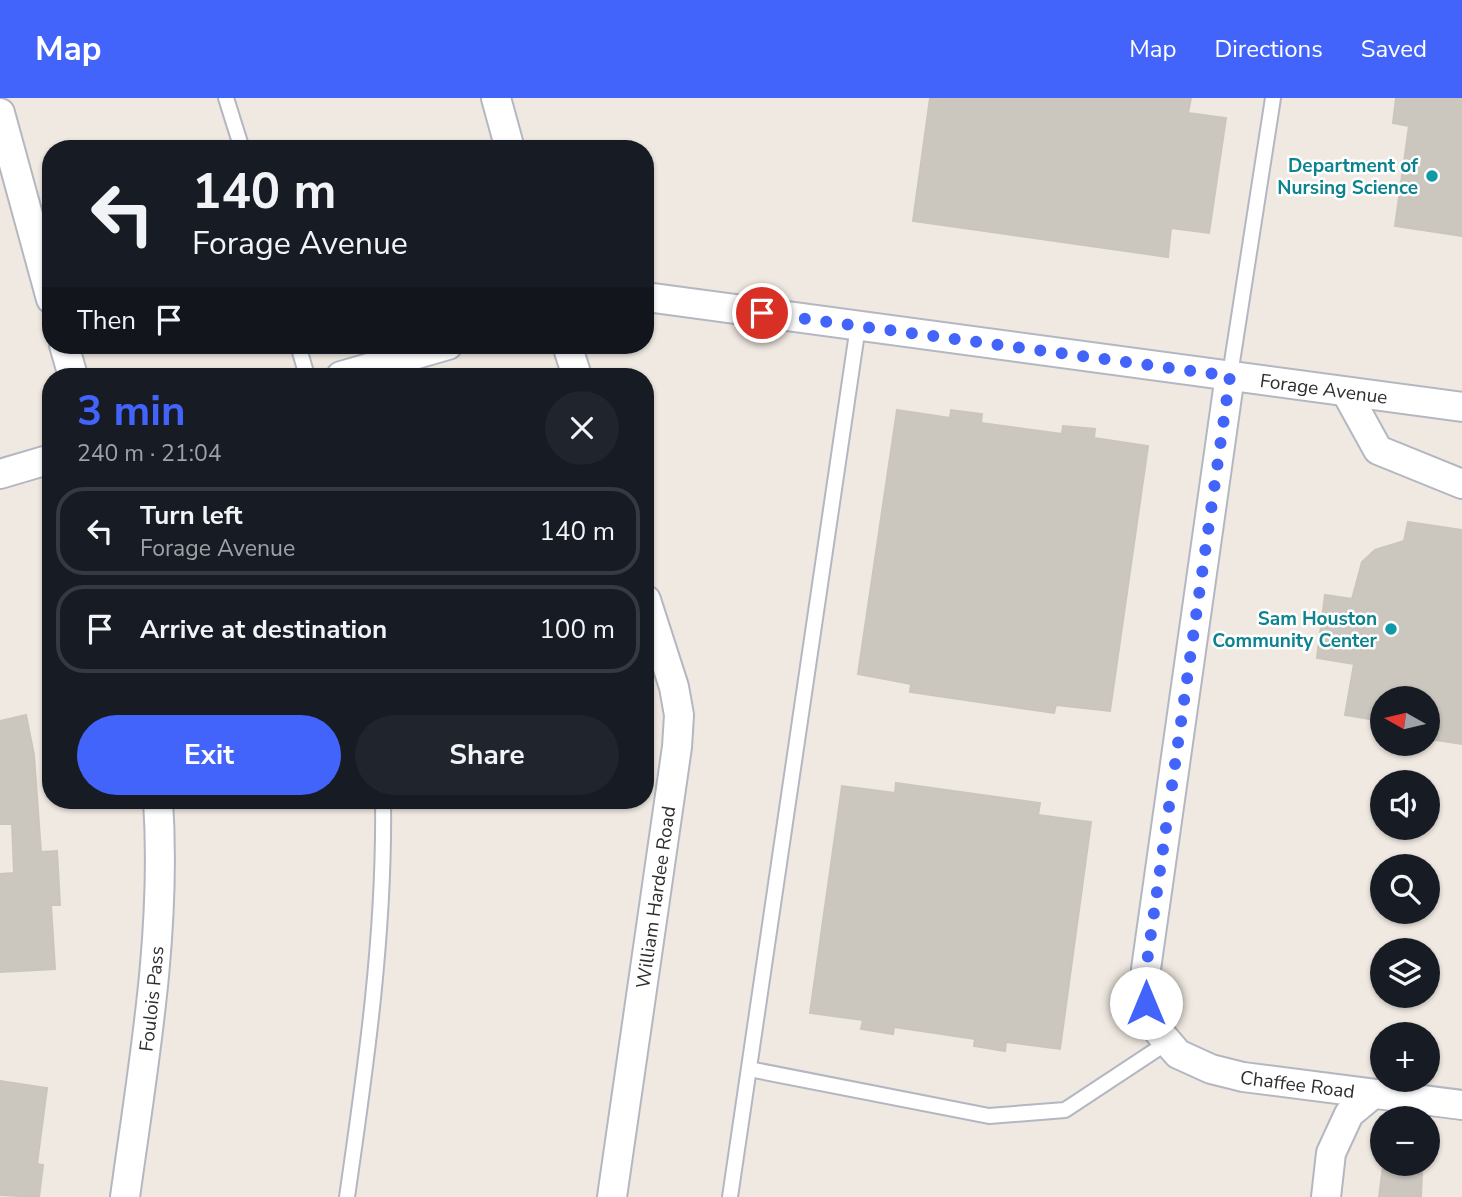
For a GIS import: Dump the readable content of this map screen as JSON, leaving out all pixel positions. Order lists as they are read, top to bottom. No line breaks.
{"streets":{"street":["Forage Avenue","William Hardee Road","Foulois Pass","Chaffee Road"]},"places":["Department of Nursing Science","Sam Houston Community Center"],"north":"left","page":{"header":"Map","nav":["Map","Directions","Saved"],"turn":["140 m","Forage Avenue"],"then":"Then","heading":["3 min","240 m · 21:04"],"list":[{"name":"Turn left","note":"Forage Avenue","value":"140 m"},{"name":"Arrive at destination","value":"100 m"}],"map_buttons":["+","−"],"buttons":["Exit","Share"]}}
